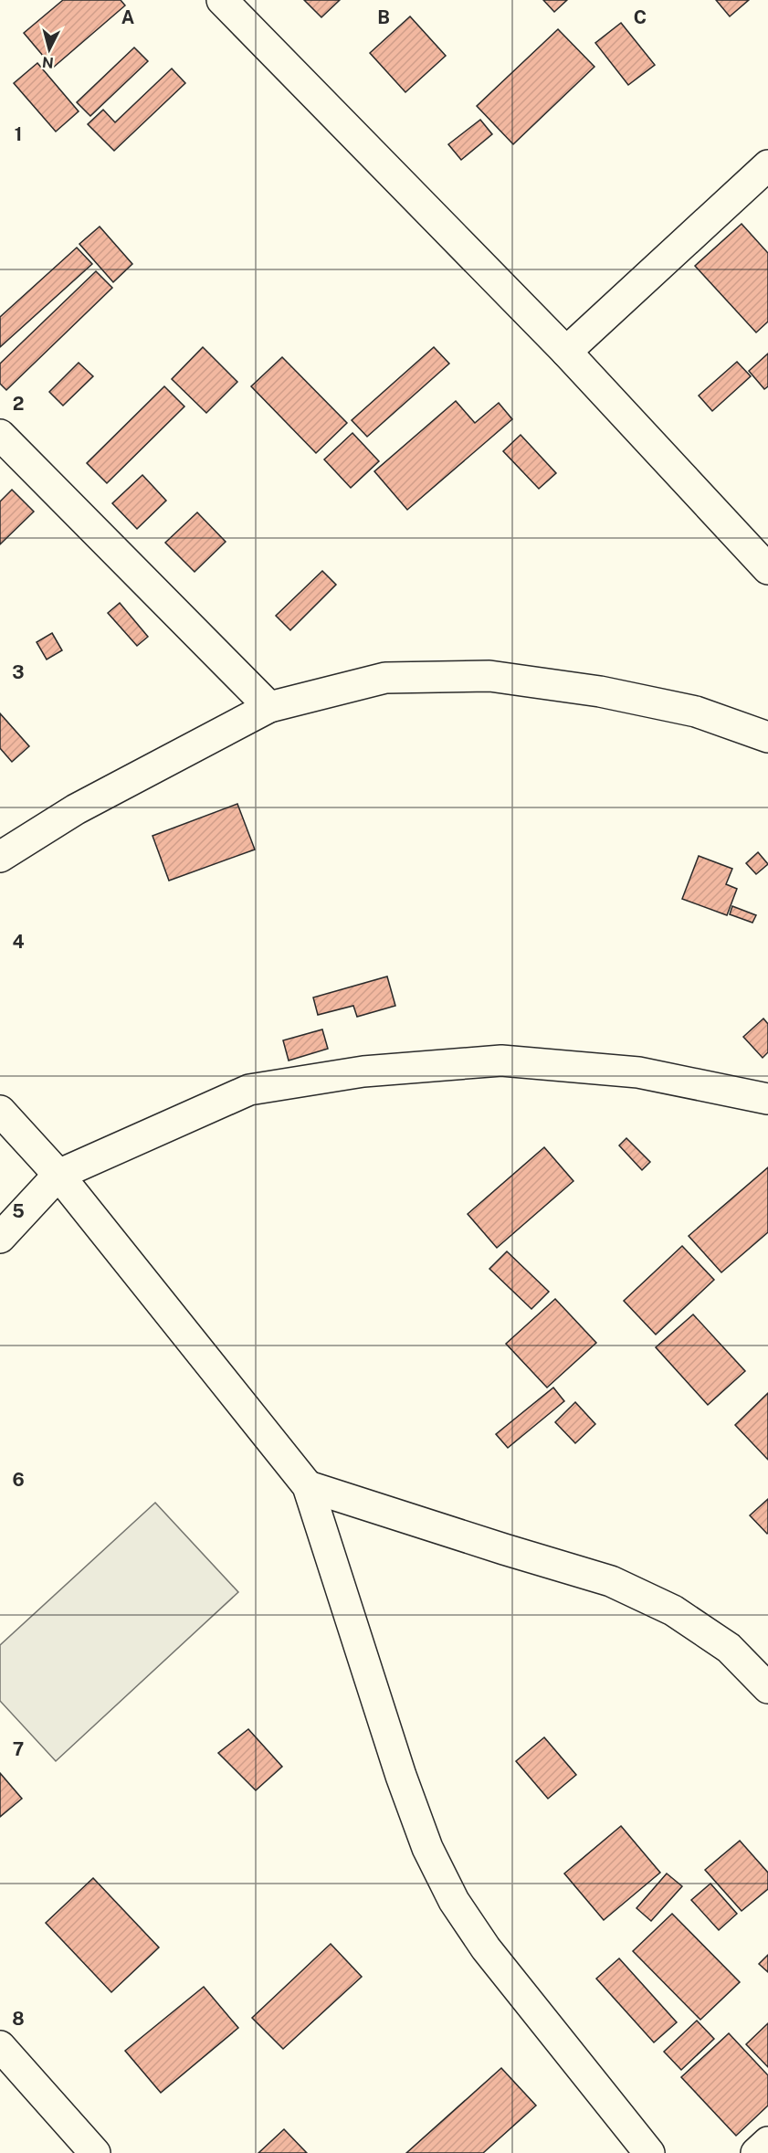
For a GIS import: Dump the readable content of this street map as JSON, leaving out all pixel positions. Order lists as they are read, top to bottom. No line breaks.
{"north":"bottom","grid":{"columns":["A","B","C"],"rows":["1","2","3","4","5","6","7","8"]}}
